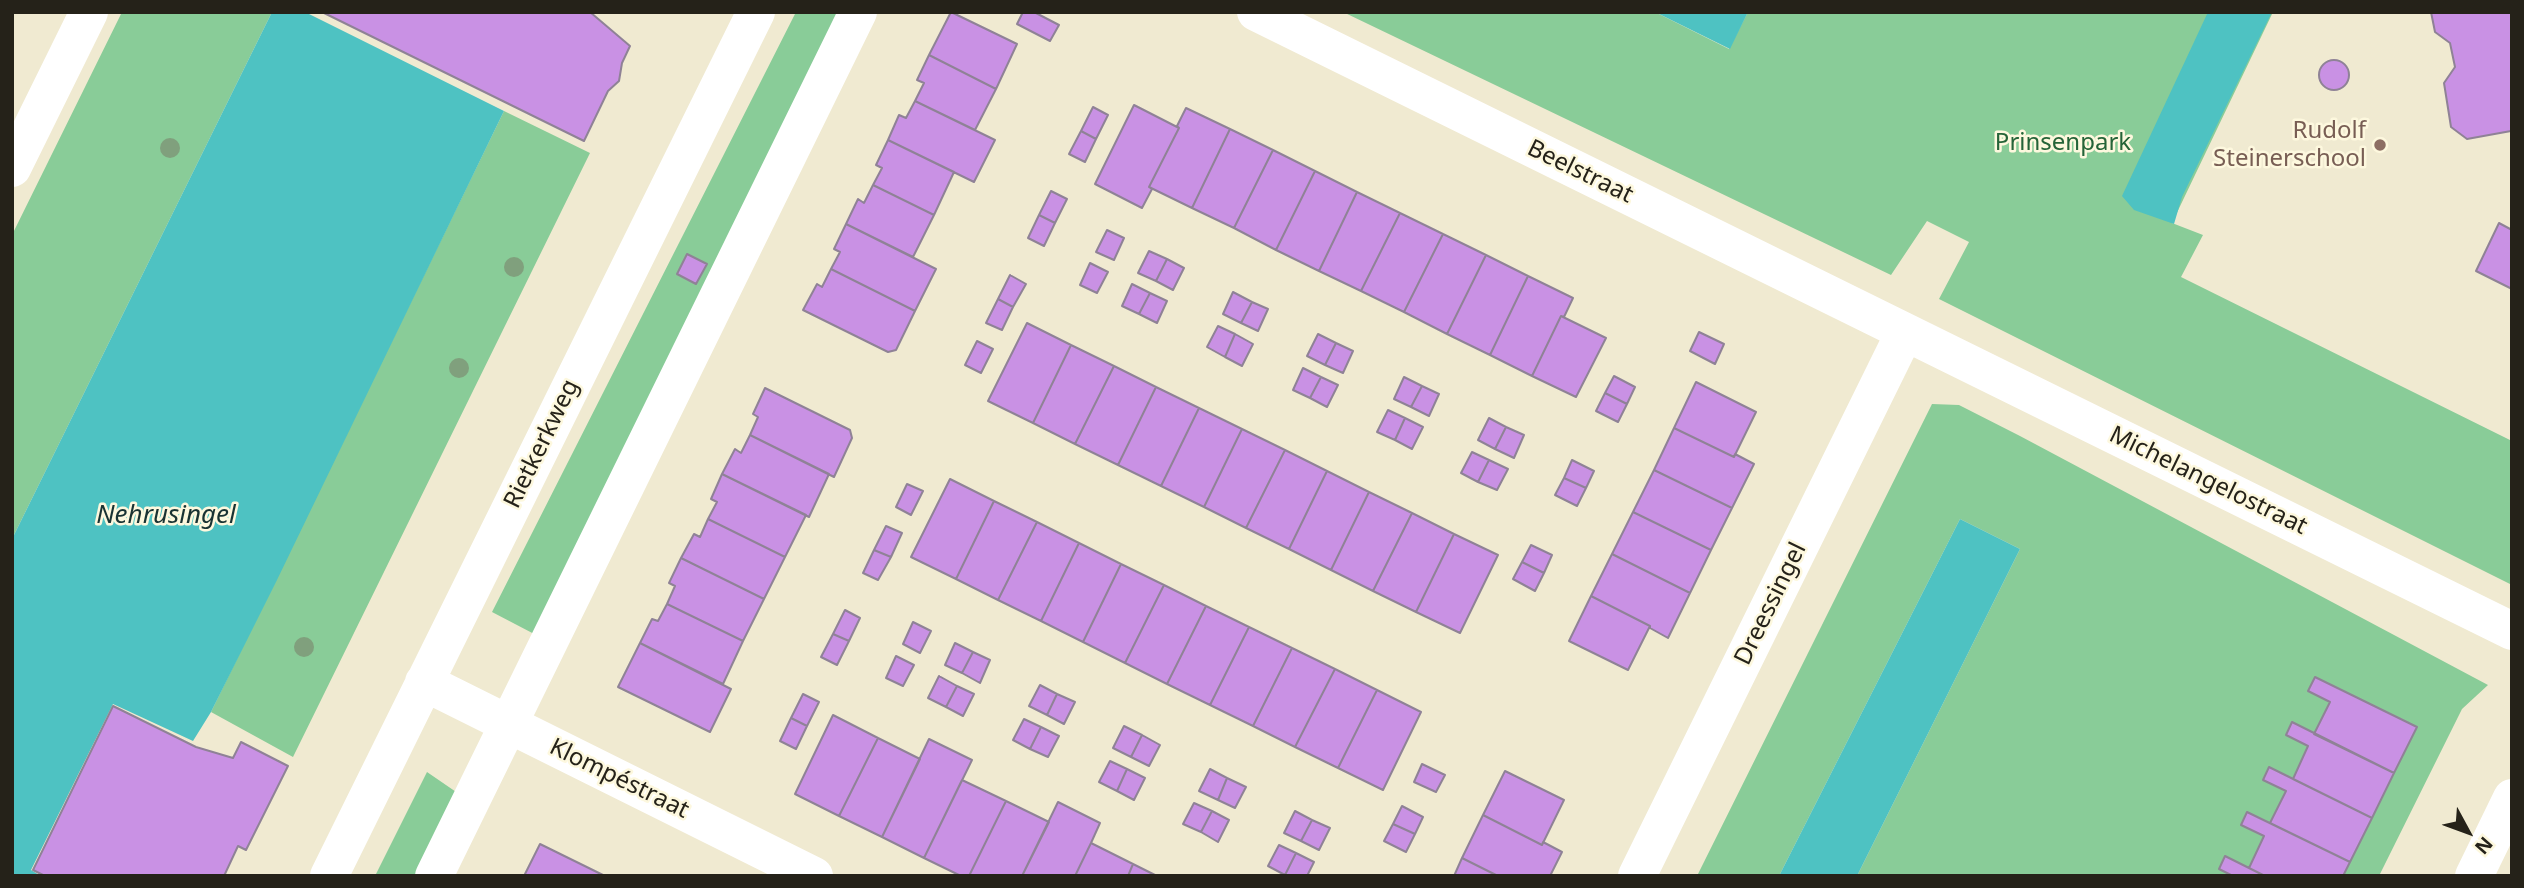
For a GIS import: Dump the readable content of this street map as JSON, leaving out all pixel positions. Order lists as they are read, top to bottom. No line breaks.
{"streets":{"street":["Beelstraat","Rietkerkweg","Michelangelostraat","Dreessingel","Klompéstraat"]},"crossings":[["Beelstraat","Michelangelostraat"],["Beelstraat","Dreessingel"],["Rietkerkweg","Klompéstraat"],["Michelangelostraat","Dreessingel"]],"water":["Nehrusingel"],"parks":["Prinsenpark"],"places":["Rudolf Steinerschool"],"north":"bottom right"}
